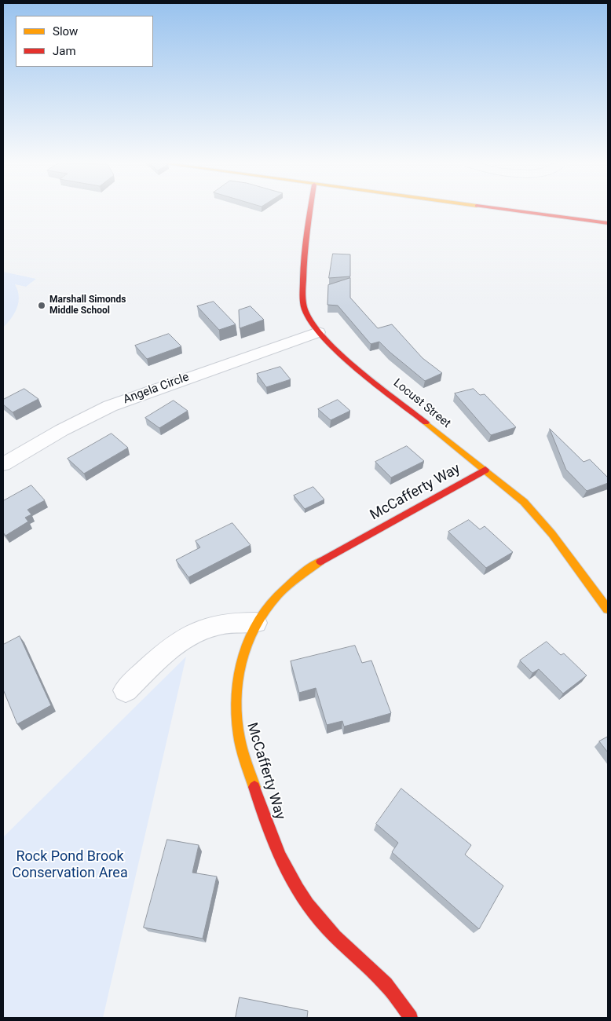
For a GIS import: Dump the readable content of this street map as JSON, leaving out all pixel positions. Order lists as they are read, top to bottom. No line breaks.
{"streets":{"street":["Angela Circle","Locust Street","McCafferty Way"]},"crossings":[["Angela Circle","Locust Street"],["Locust Street","McCafferty Way"]],"parks":["Rock Pond Brook Conservation Area"],"places":["Marshall Simonds Middle School"],"legend":["Slow","Jam"]}
